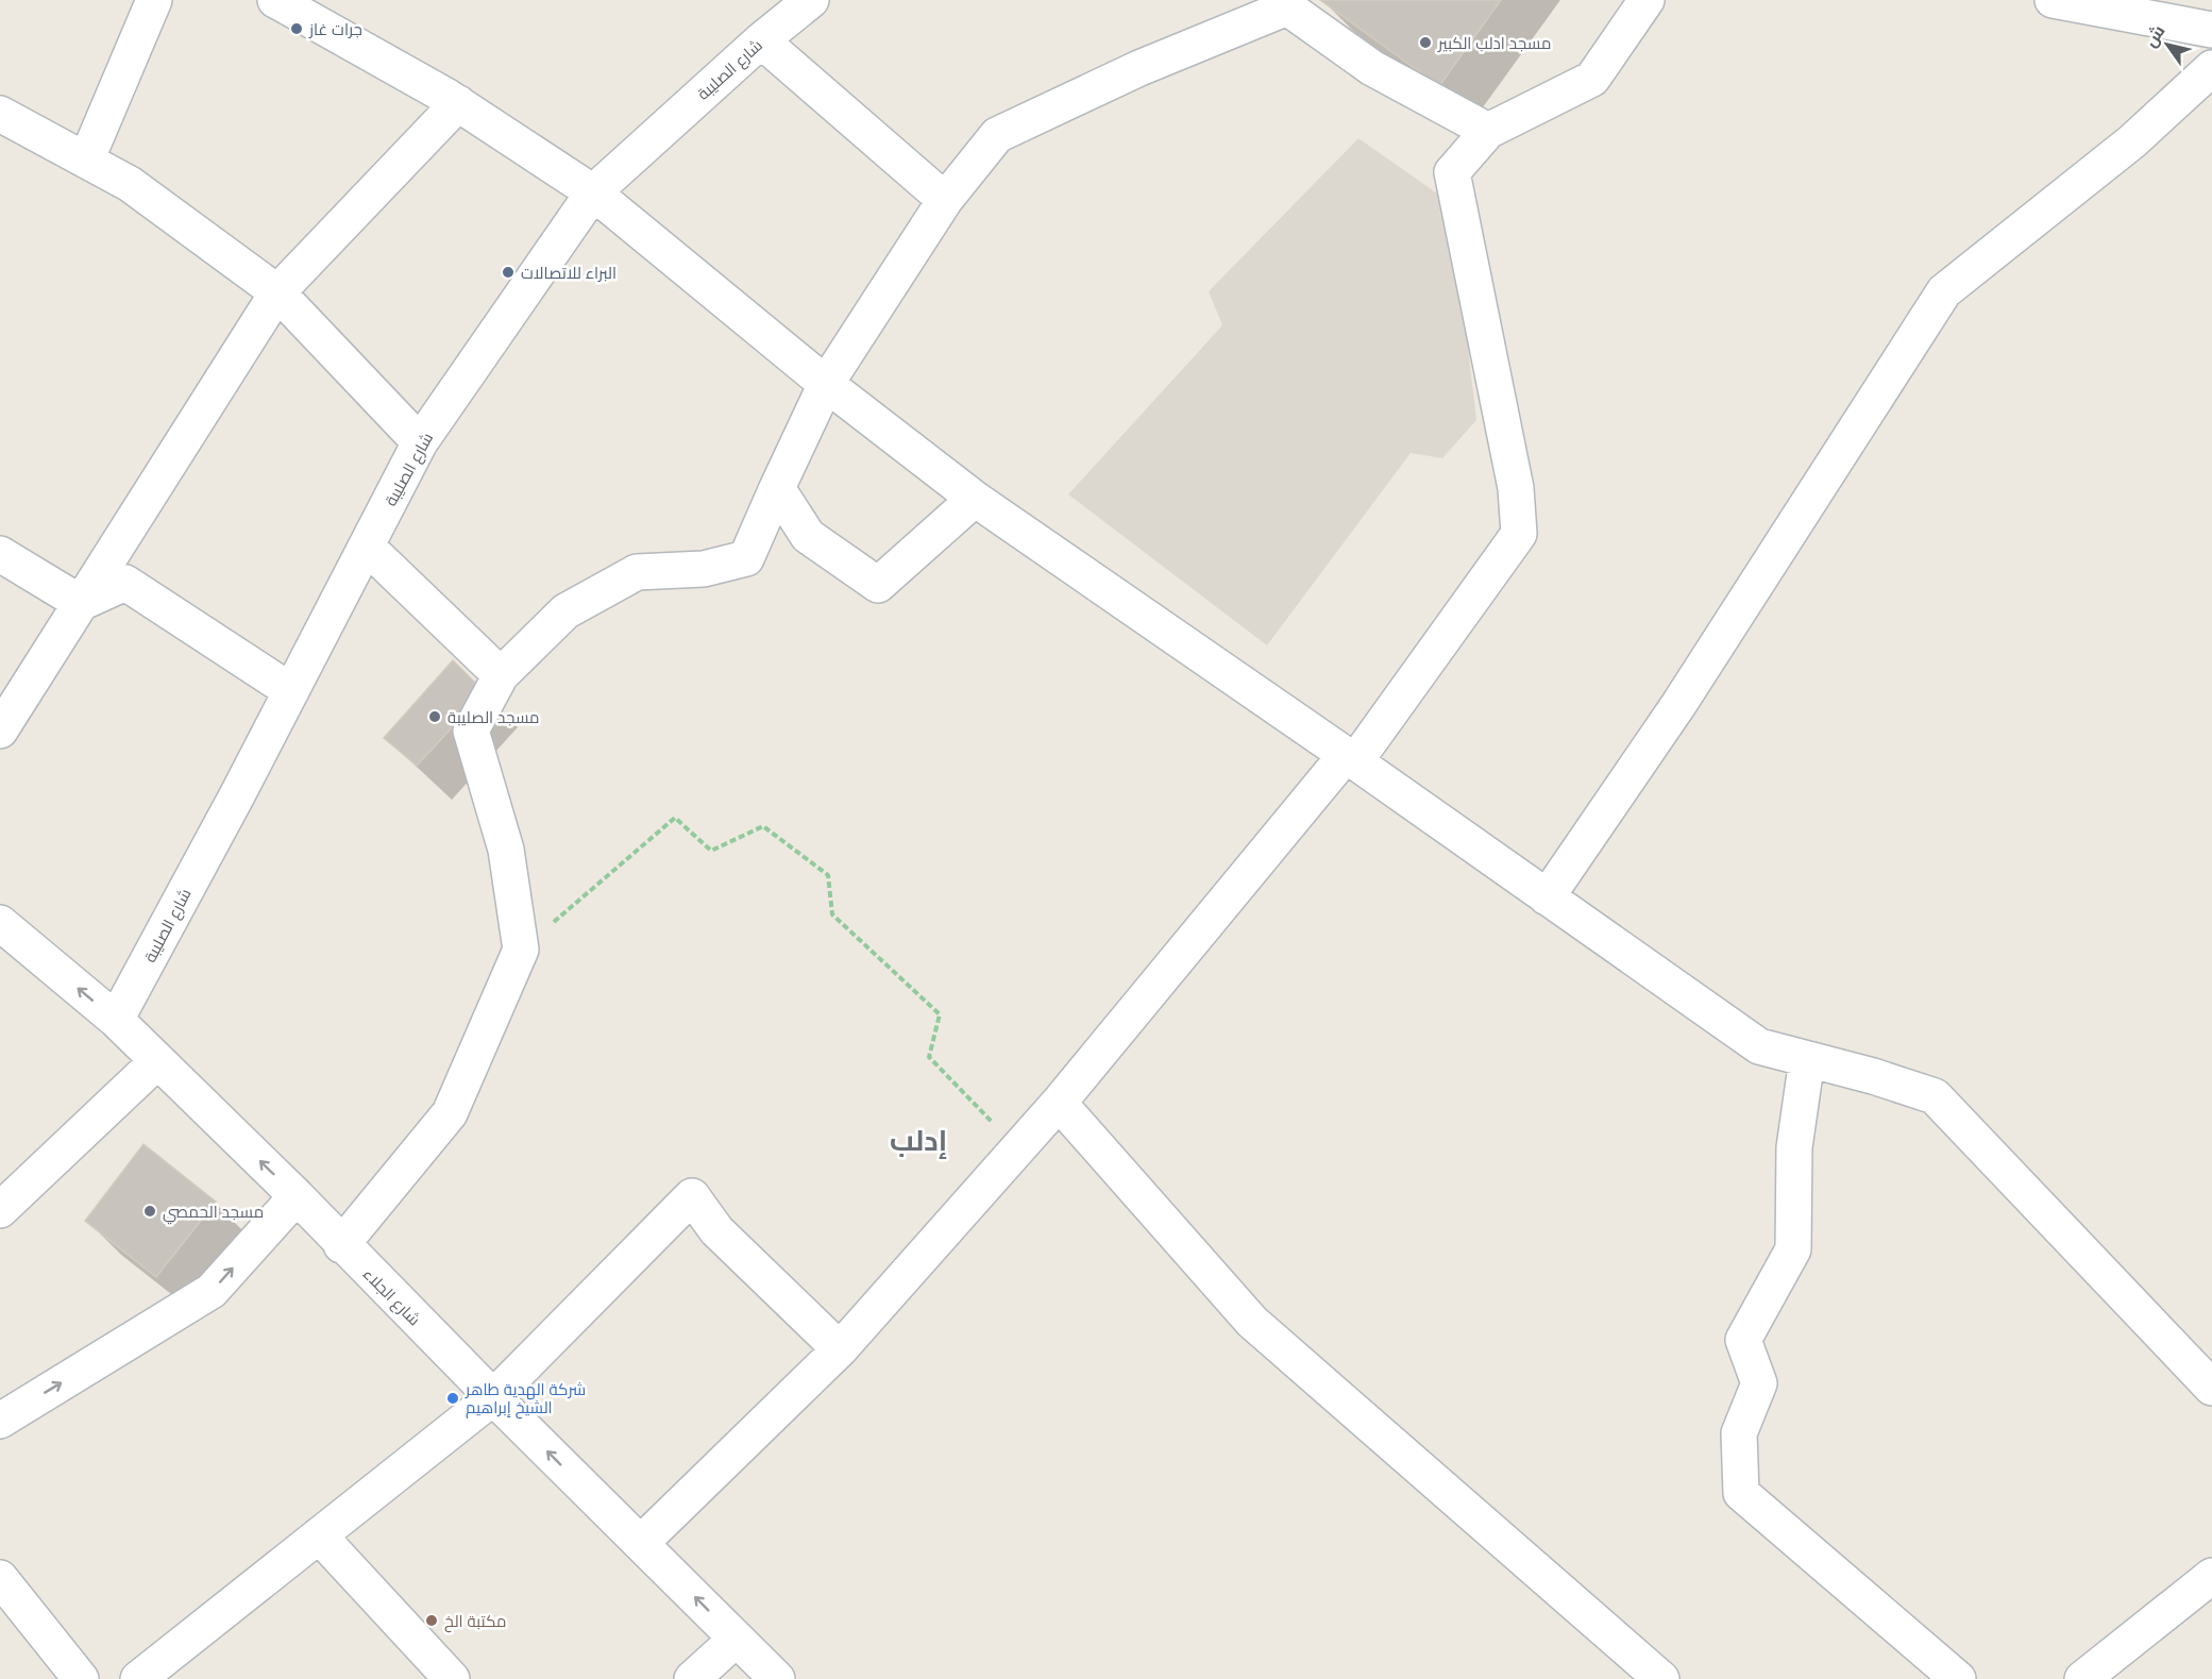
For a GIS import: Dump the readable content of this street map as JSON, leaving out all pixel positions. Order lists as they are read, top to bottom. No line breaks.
{"streets":{"street":["شارع الصليبة","شارع الجلاء"]},"crossings":[["شارع الصليبة","شارع الجلاء"]],"one_way":["شارع الجلاء"],"districts":["إدلب"],"places":["جرات غاز","مسجد ادلب الكبير","البراء للاتصالات","مسجد الصليبة","مسجد الحمصي","شركة الهدية طاهر الشيخ إبراهيم","مكتبة الخ"],"north":"top left"}
